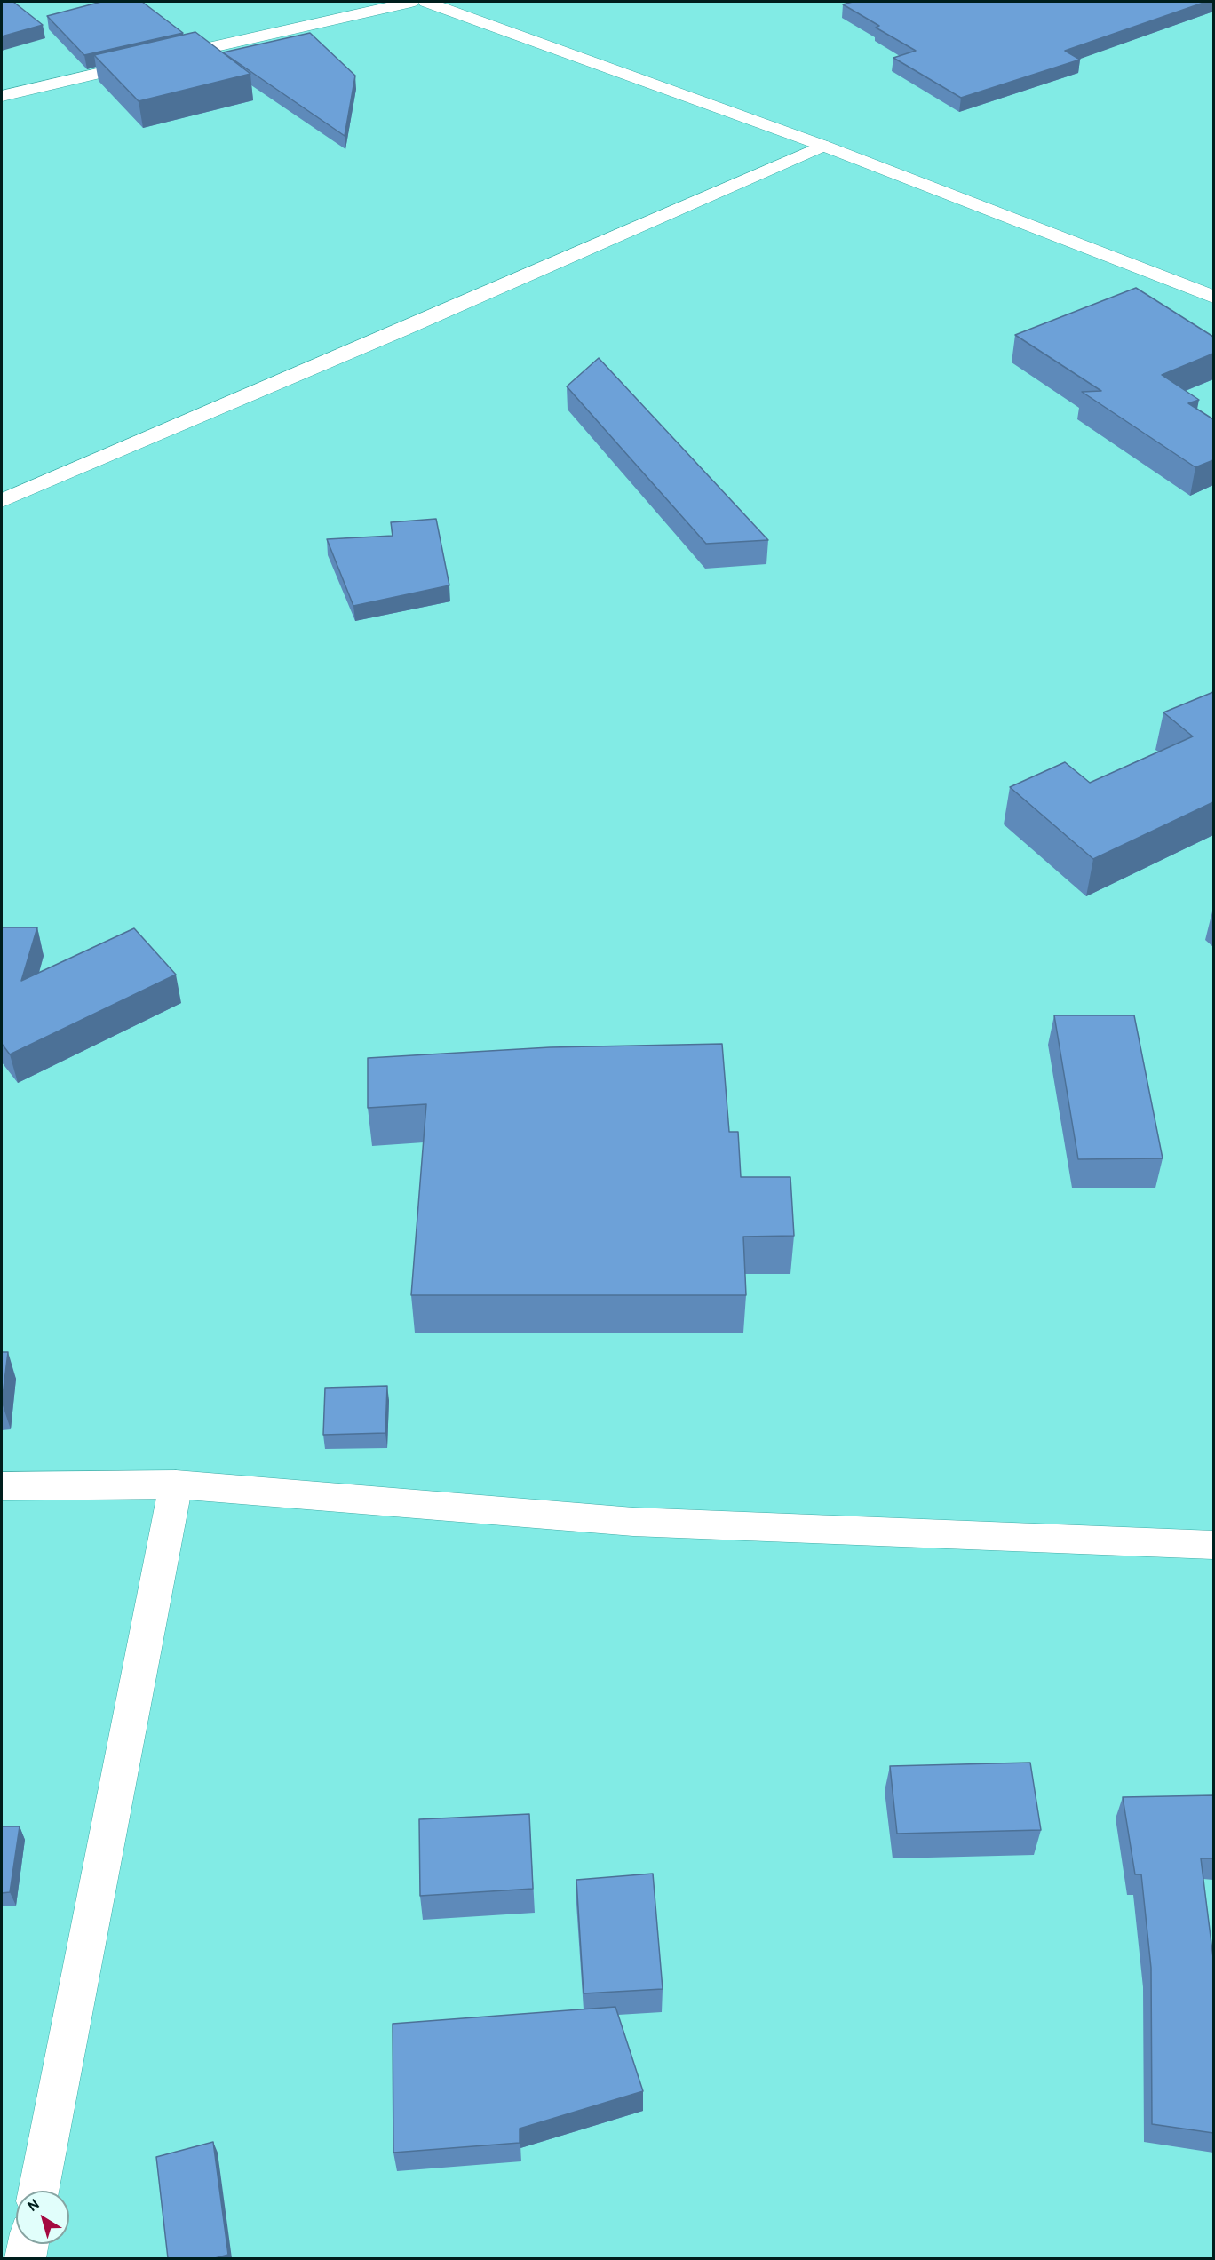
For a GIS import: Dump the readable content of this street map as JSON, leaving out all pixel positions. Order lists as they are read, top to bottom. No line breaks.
{"north":"top left"}
